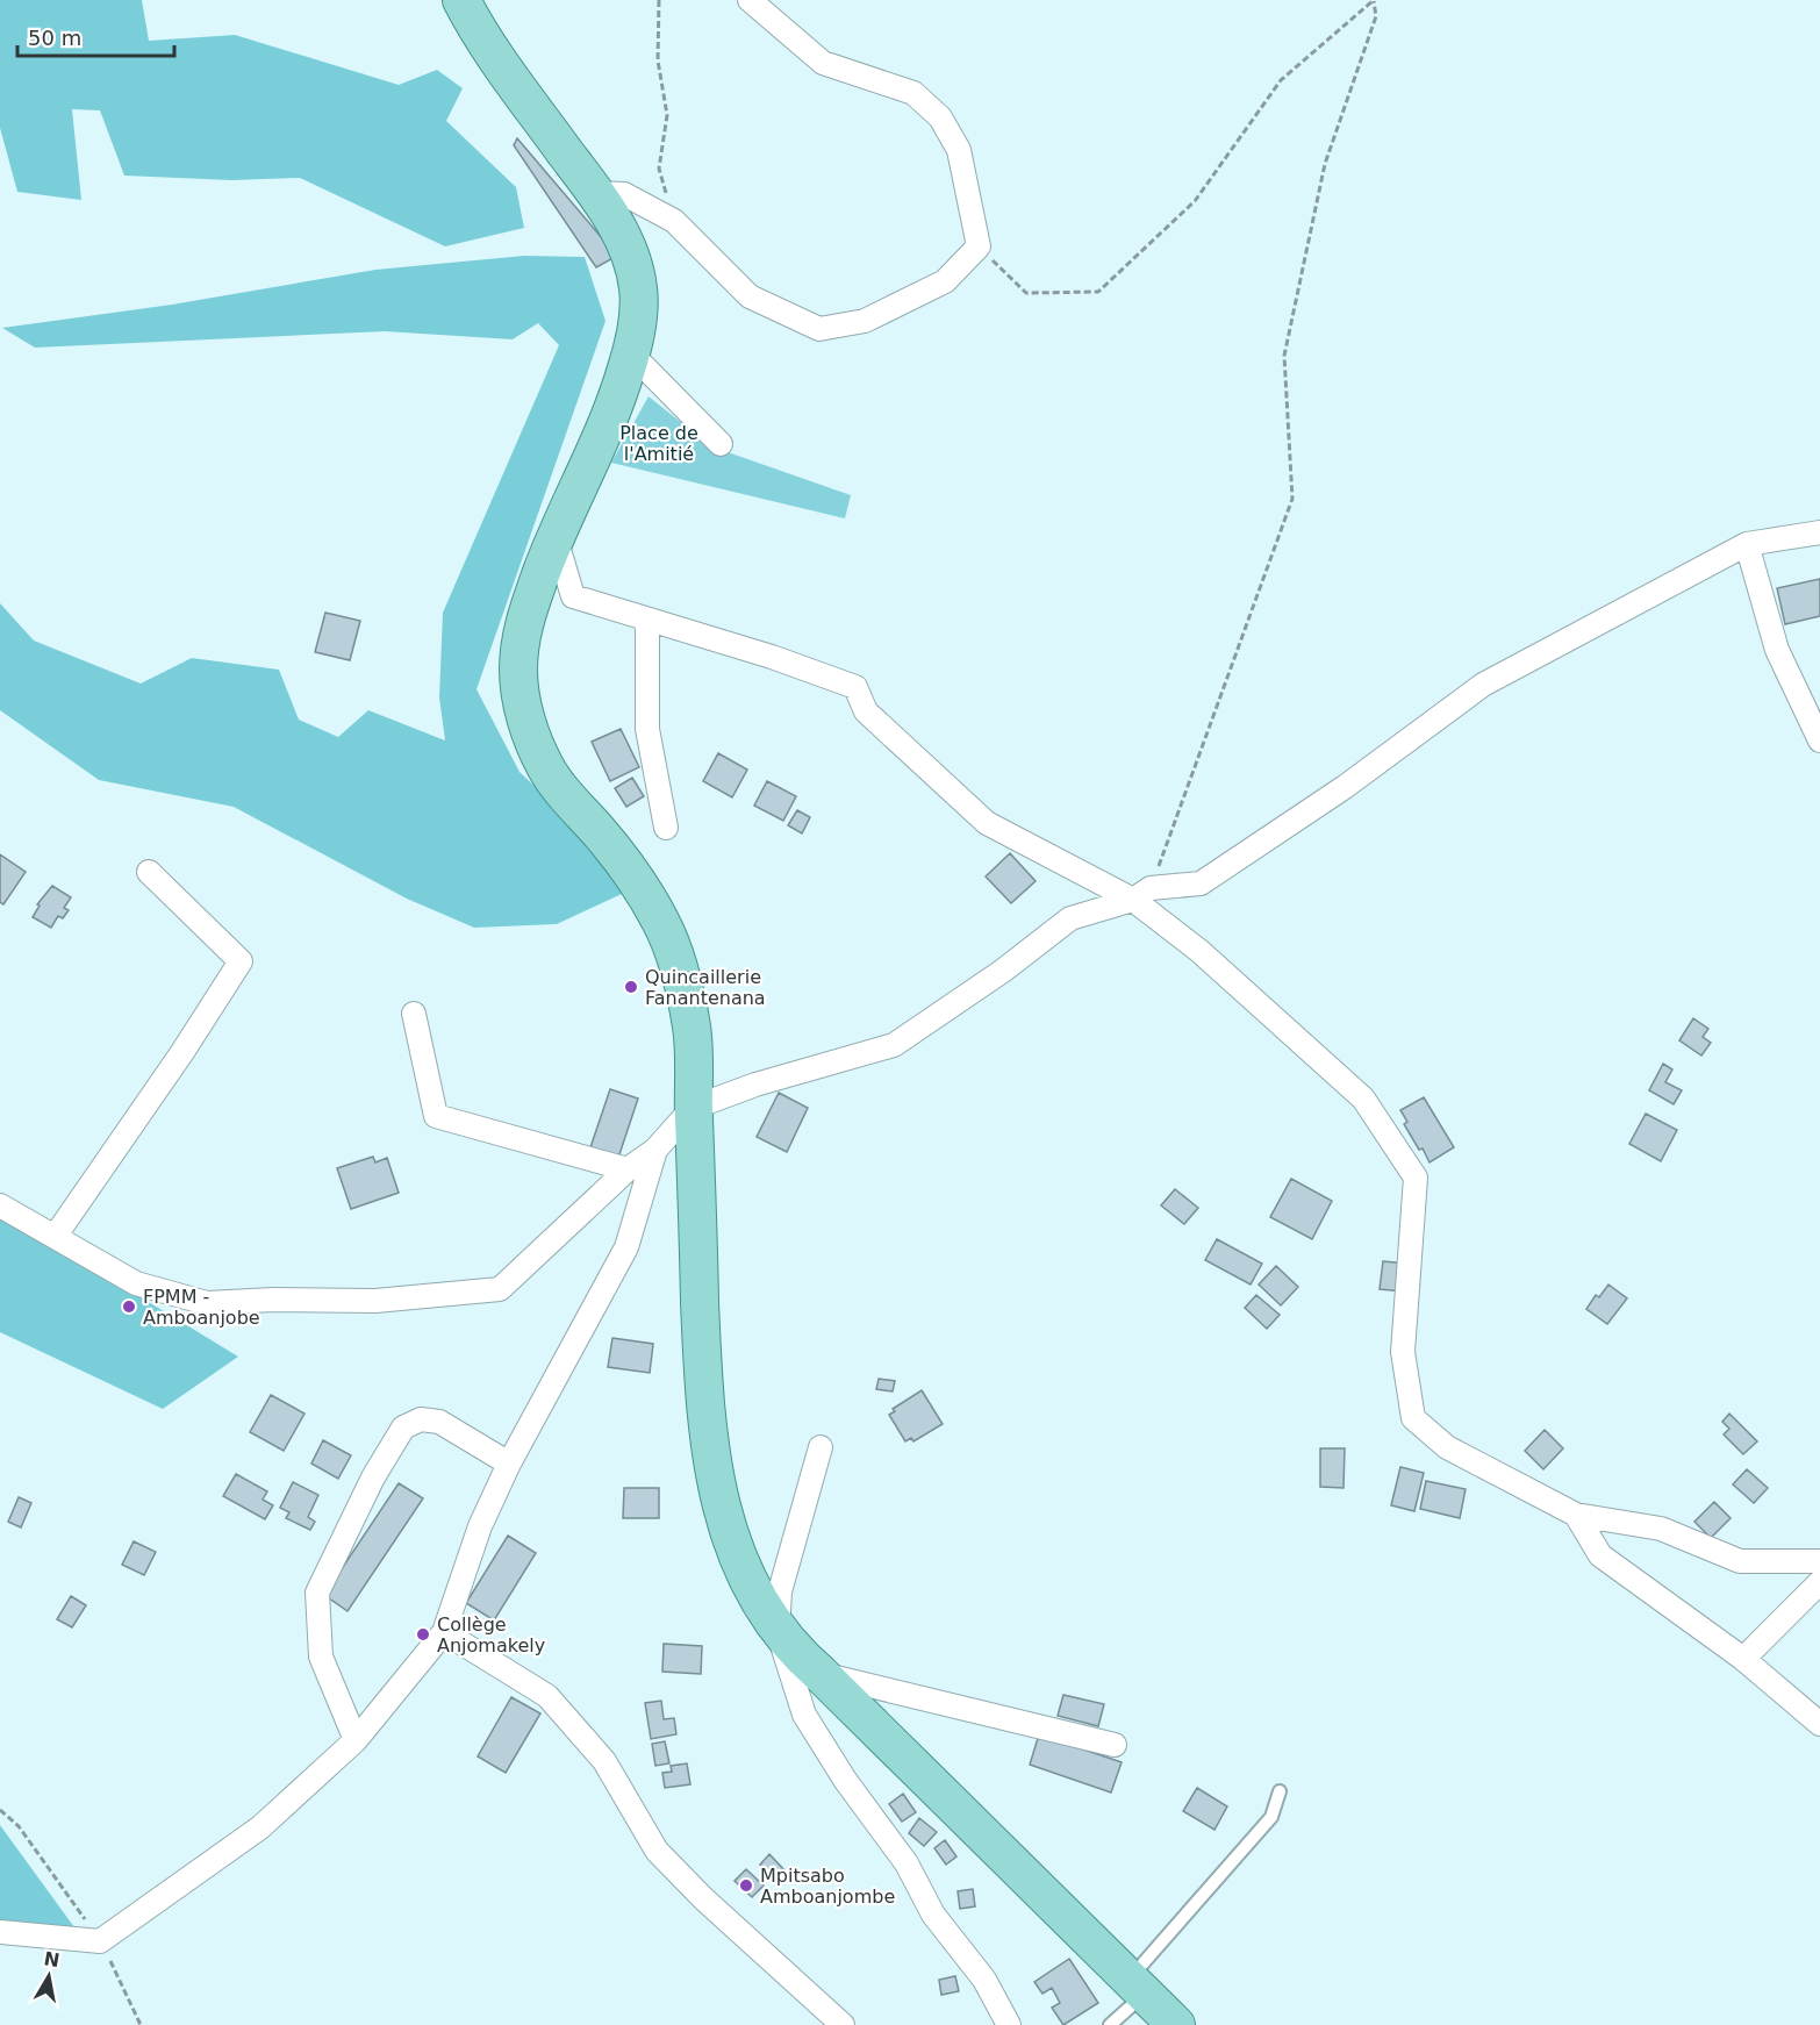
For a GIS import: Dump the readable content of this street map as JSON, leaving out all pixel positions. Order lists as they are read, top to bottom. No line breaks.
{"parks":["Place de l'Amitié"],"places":["Quincaillerie Fanantenana","FPMM - Amboanjobe","Collège Anjomakely","Mpitsabo Amboanjombe"],"scale_bar":"50 m","north":"top"}
